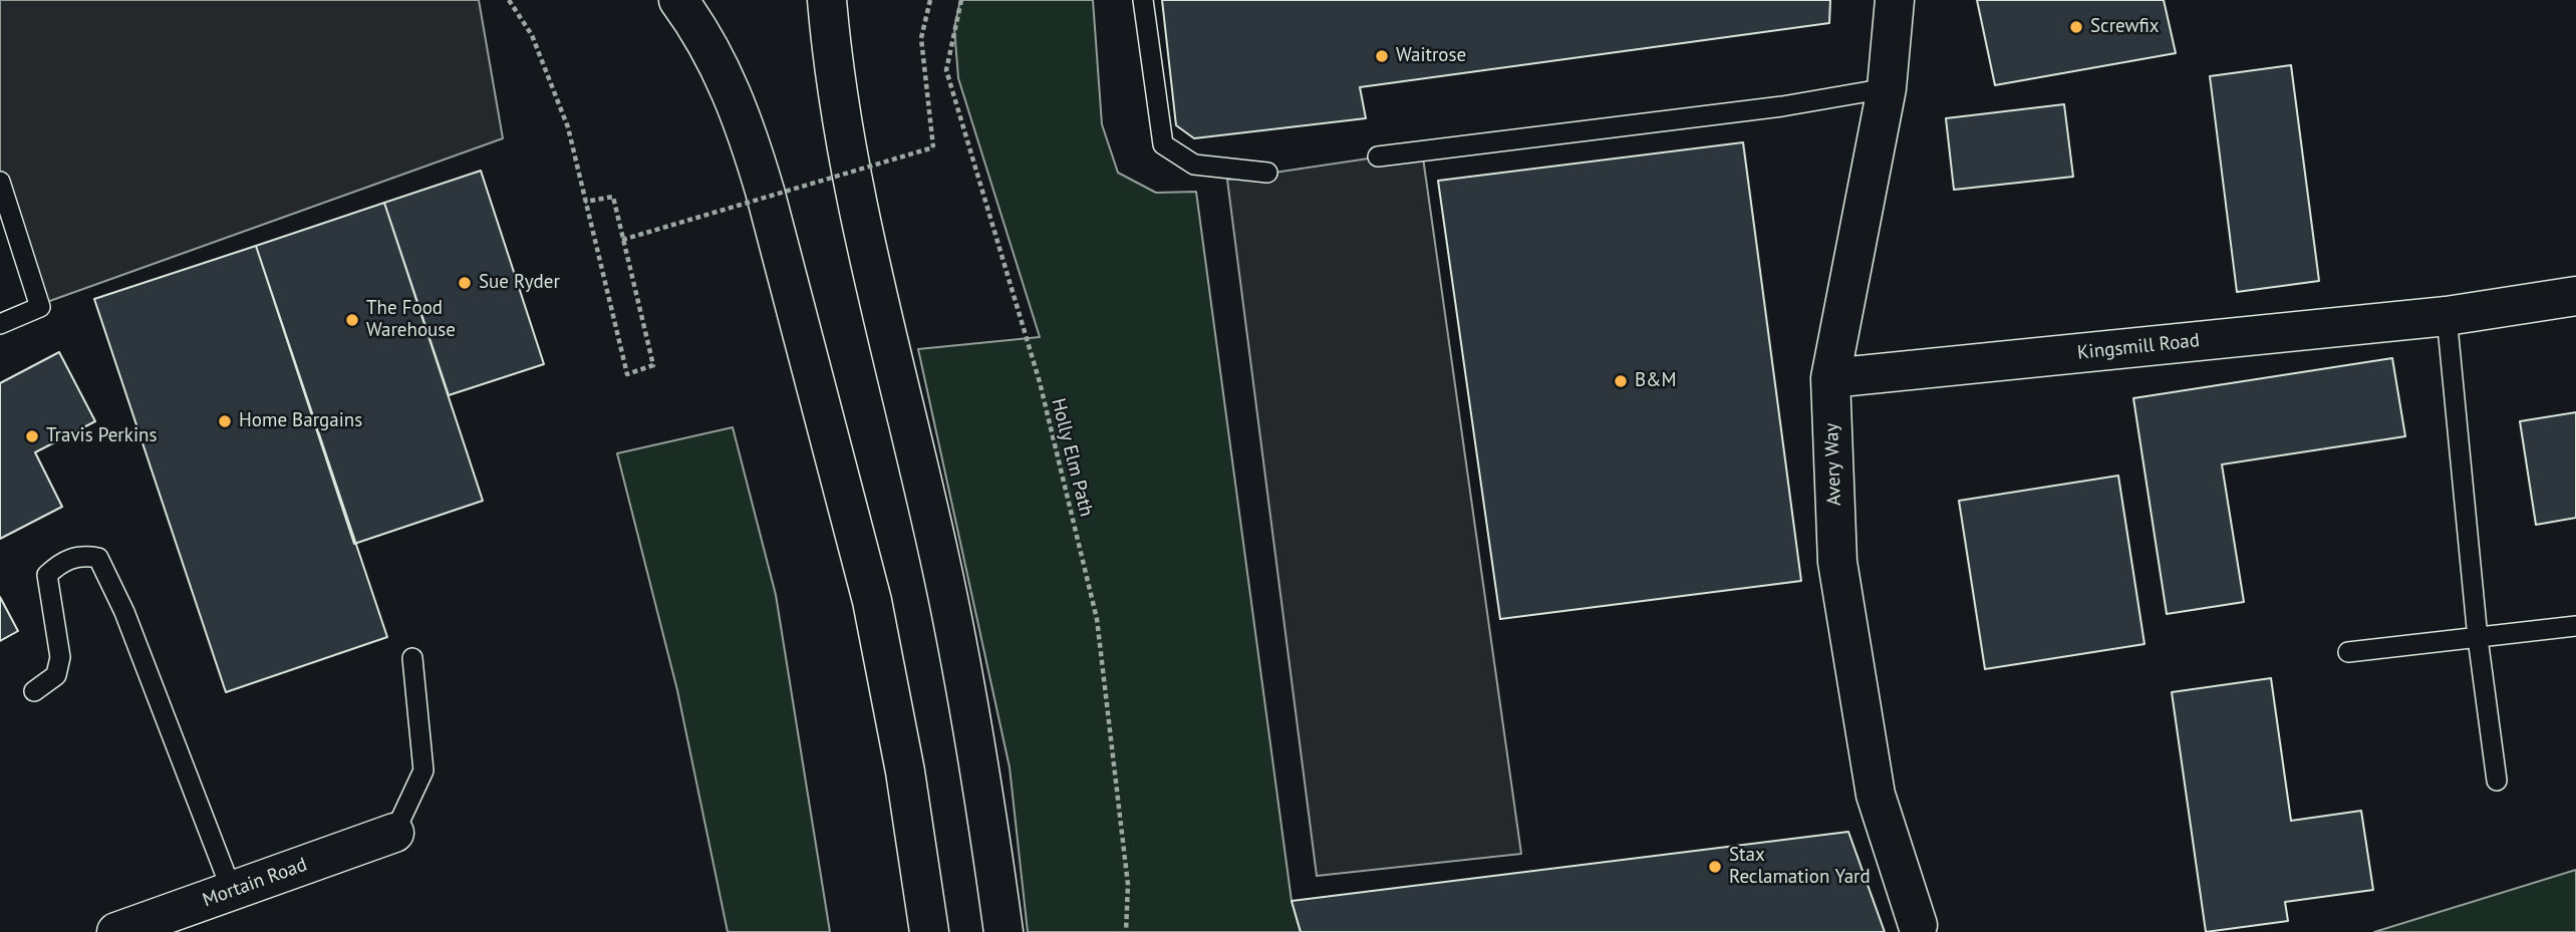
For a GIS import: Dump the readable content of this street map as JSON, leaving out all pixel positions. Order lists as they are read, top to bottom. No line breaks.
{"streets":{"main road":["Kingsmill Road","Avery Way","Mortain Road"],"path":["Holly Elm Path"]},"crossings":[["Kingsmill Road","Avery Way"]],"places":["Screwfix","Waitrose","Sue Ryder","The Food Warehouse","B&M","Home Bargains","Travis Perkins","Stax Reclamation Yard"]}
